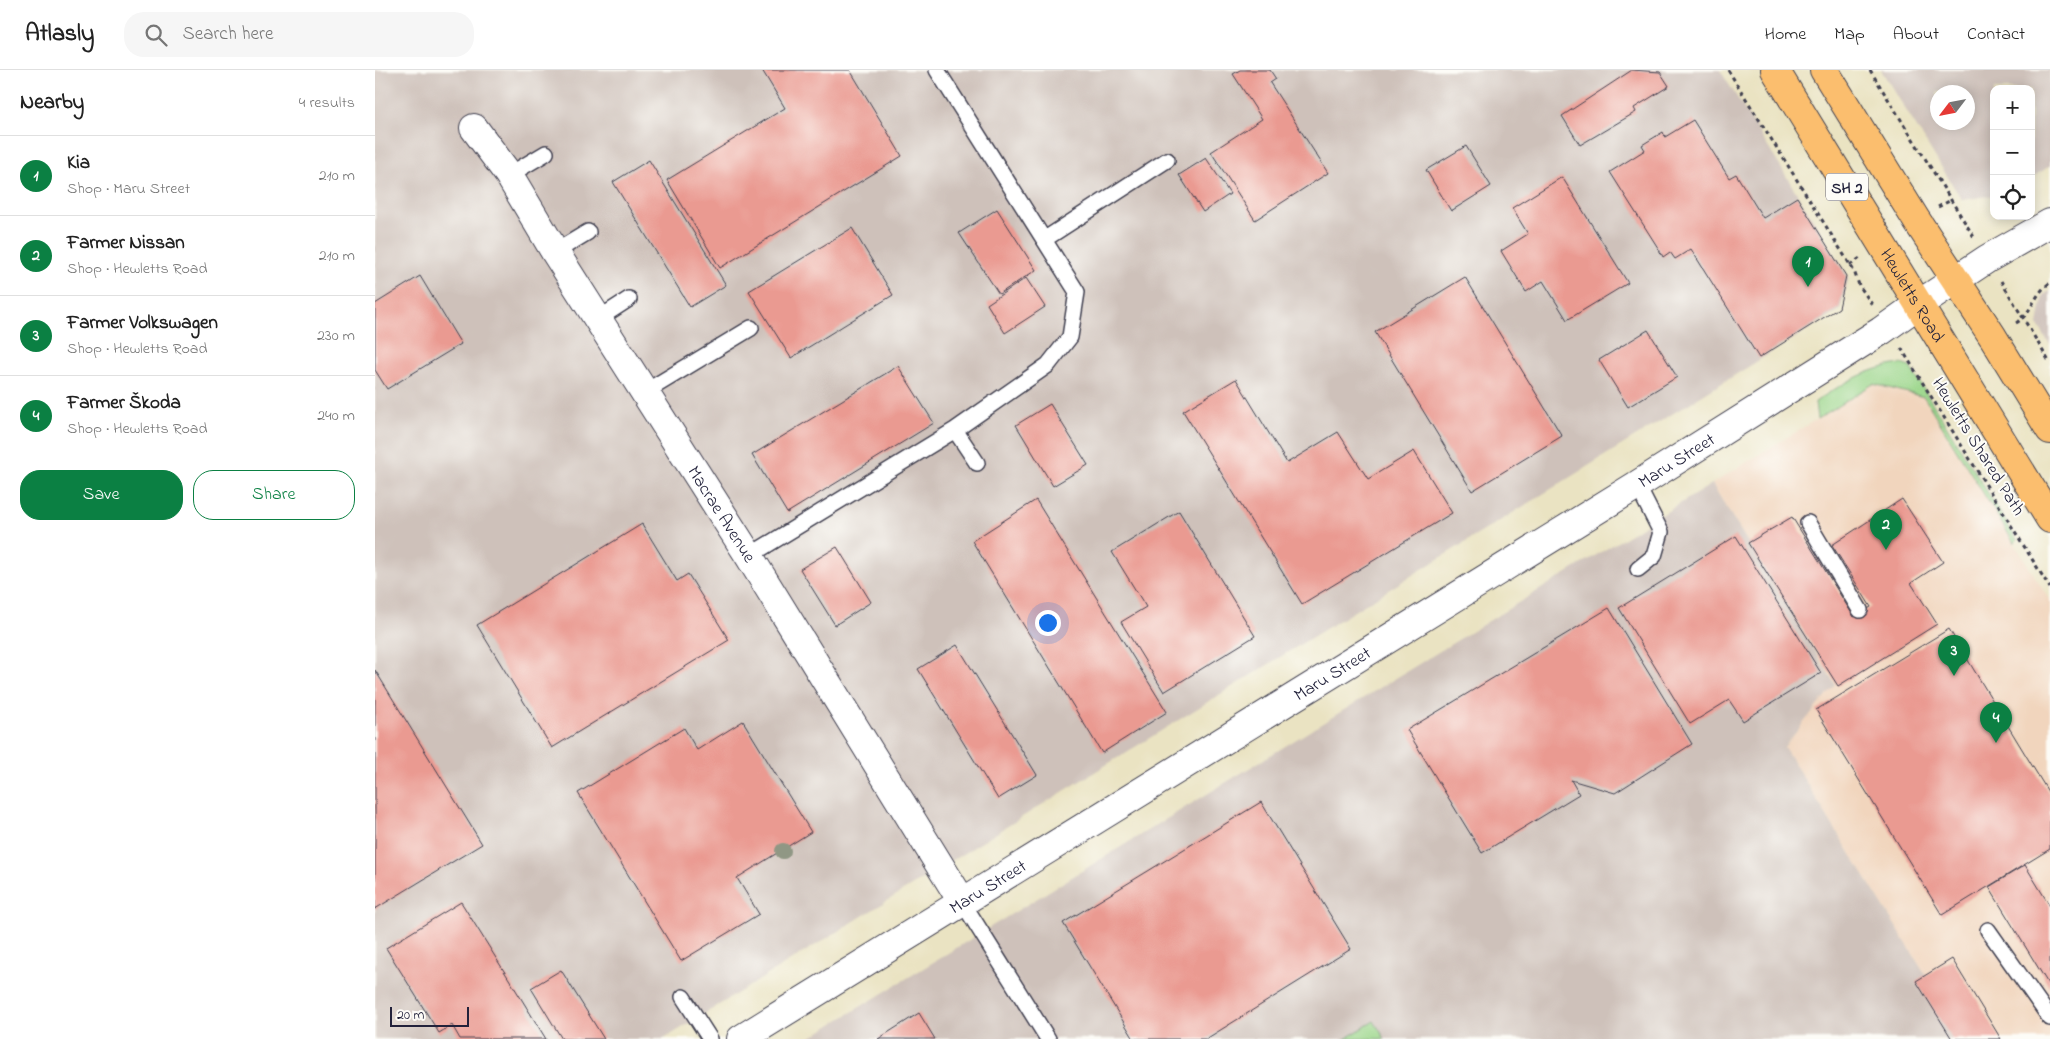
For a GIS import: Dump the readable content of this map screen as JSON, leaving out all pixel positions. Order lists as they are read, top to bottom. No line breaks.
{"streets":{"highway":["SH 2","Hewletts Road"],"street":["Maru Street","Macrae Avenue"],"path":["Hewletts Shared Path"]},"crossings":[["SH 2","Maru Street"],["Hewletts Road","Maru Street"],["Maru Street","Macrae Avenue"]],"scale_bar":"20 m","north":"bottom left","page":{"header":"Atlasly","search":"Search here","nav":["Home","Map","About","Contact"],"heading":["Nearby","4 results"],"map_buttons":["+","−"],"list":[{"mark":"1","name":"Kia","note":"Shop · Maru Street","value":"210 m"},{"mark":"2","name":"Farmer Nissan","note":"Shop · Hewletts Road","value":"210 m"},{"mark":"3","name":"Farmer Volkswagen","note":"Shop · Hewletts Road","value":"230 m"},{"mark":"4","name":"Farmer Škoda","note":"Shop · Hewletts Road","value":"240 m"}],"pins":["1","2","3","4"],"buttons":["Save","Share"],"scale":"20 m"}}
